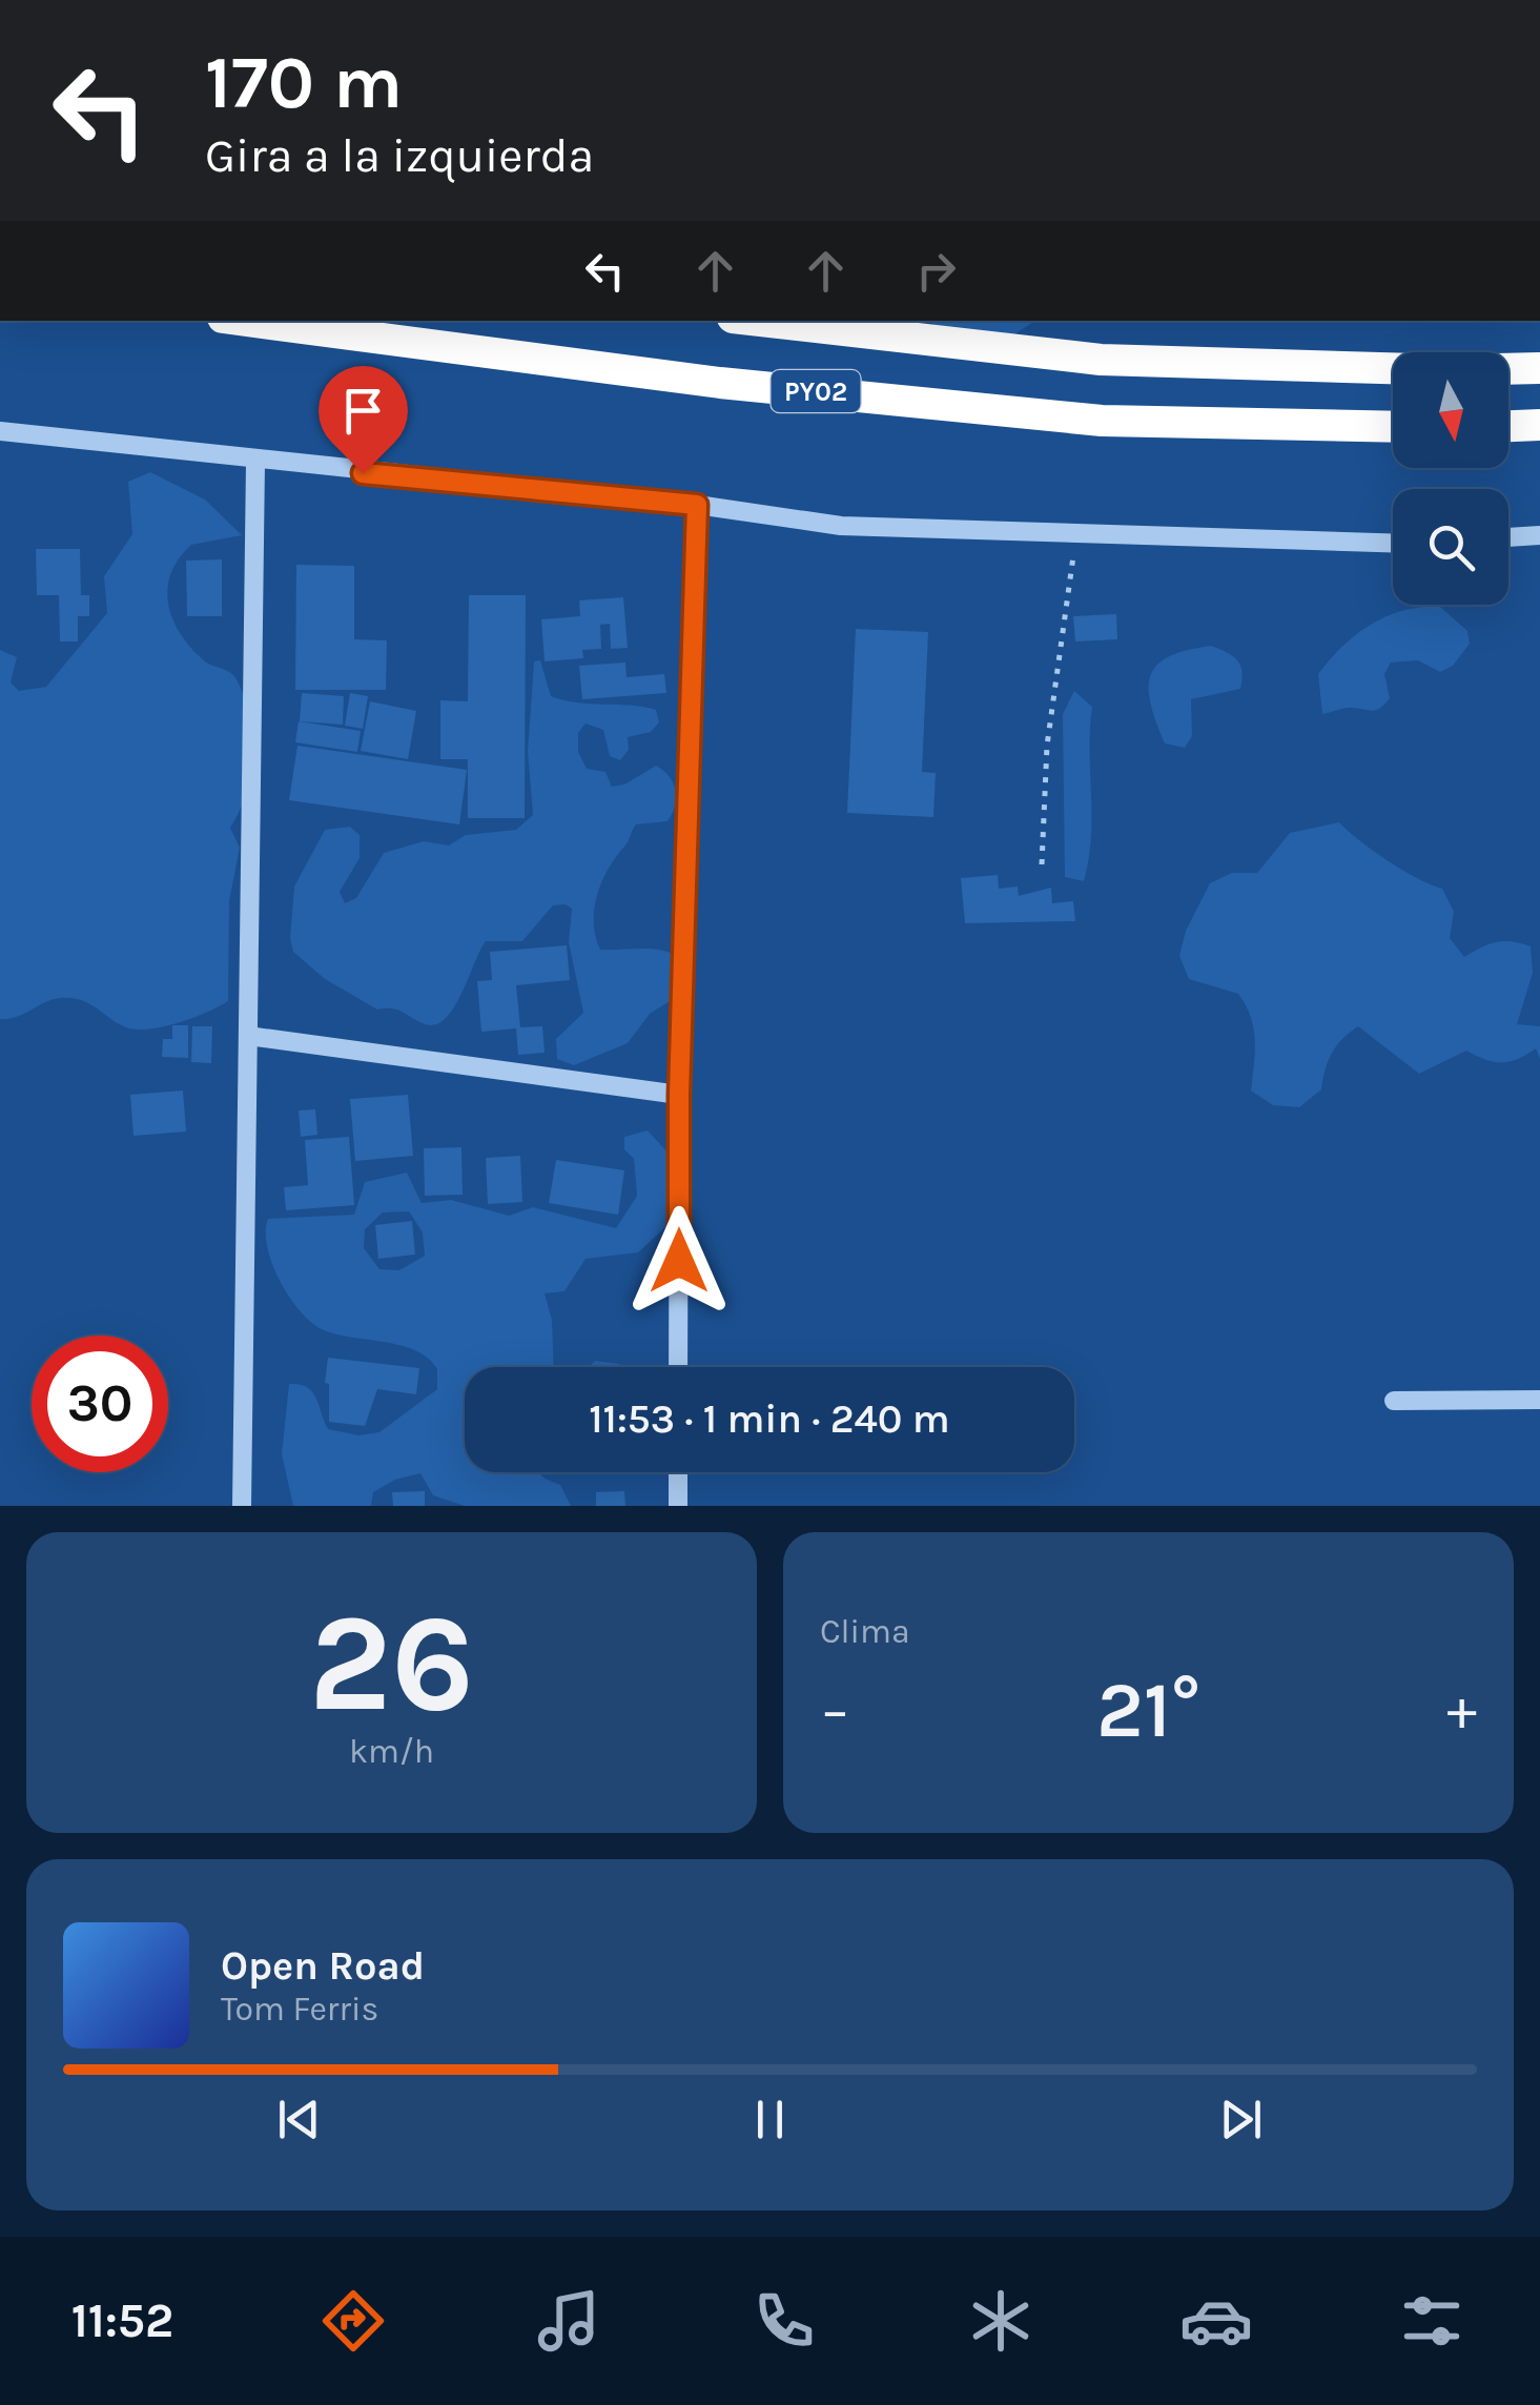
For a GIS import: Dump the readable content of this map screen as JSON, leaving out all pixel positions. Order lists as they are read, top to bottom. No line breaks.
{"streets":{"highway":["PY02"]},"north":"bottom","page":{"turn":["170 m","Gira a la izquierda"],"limit":"30","trip":"11:53 · 1 min · 240 m","tile":[["26","km/h"],"Clima"],"heat":["−","21°","+"],"song":["Open Road","Tom Ferris"],"tabs":"11:52"}}
